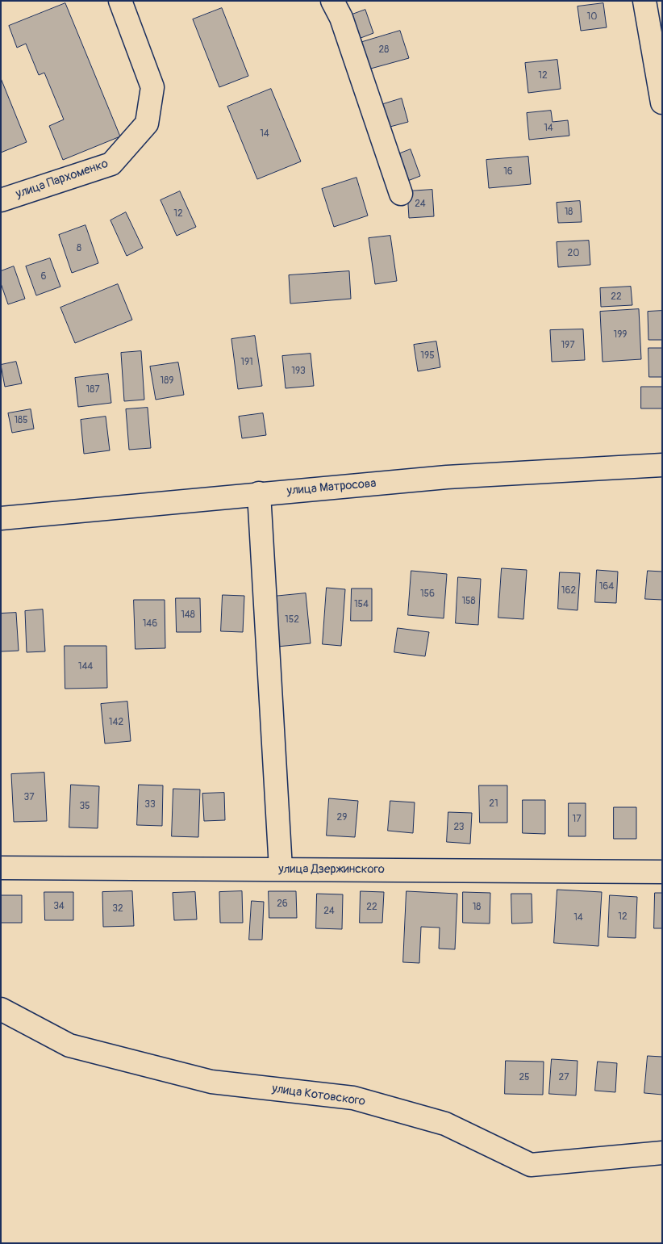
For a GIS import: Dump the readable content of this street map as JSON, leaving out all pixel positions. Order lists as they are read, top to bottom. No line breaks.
{"streets":{"street":["улица Пархоменко","улица Матросова","улица Дзержинского","улица Котовского"]},"house_numbers":["10","28","12","14","14","16","24","18","12","8","20","6","22","199","197","195","191","193","189","187","185","164","162","156","158","154","148","152","146","144","142","37","21","33","35","29","17","23","26","34","22","18","32","24","12","14","25","27"]}
